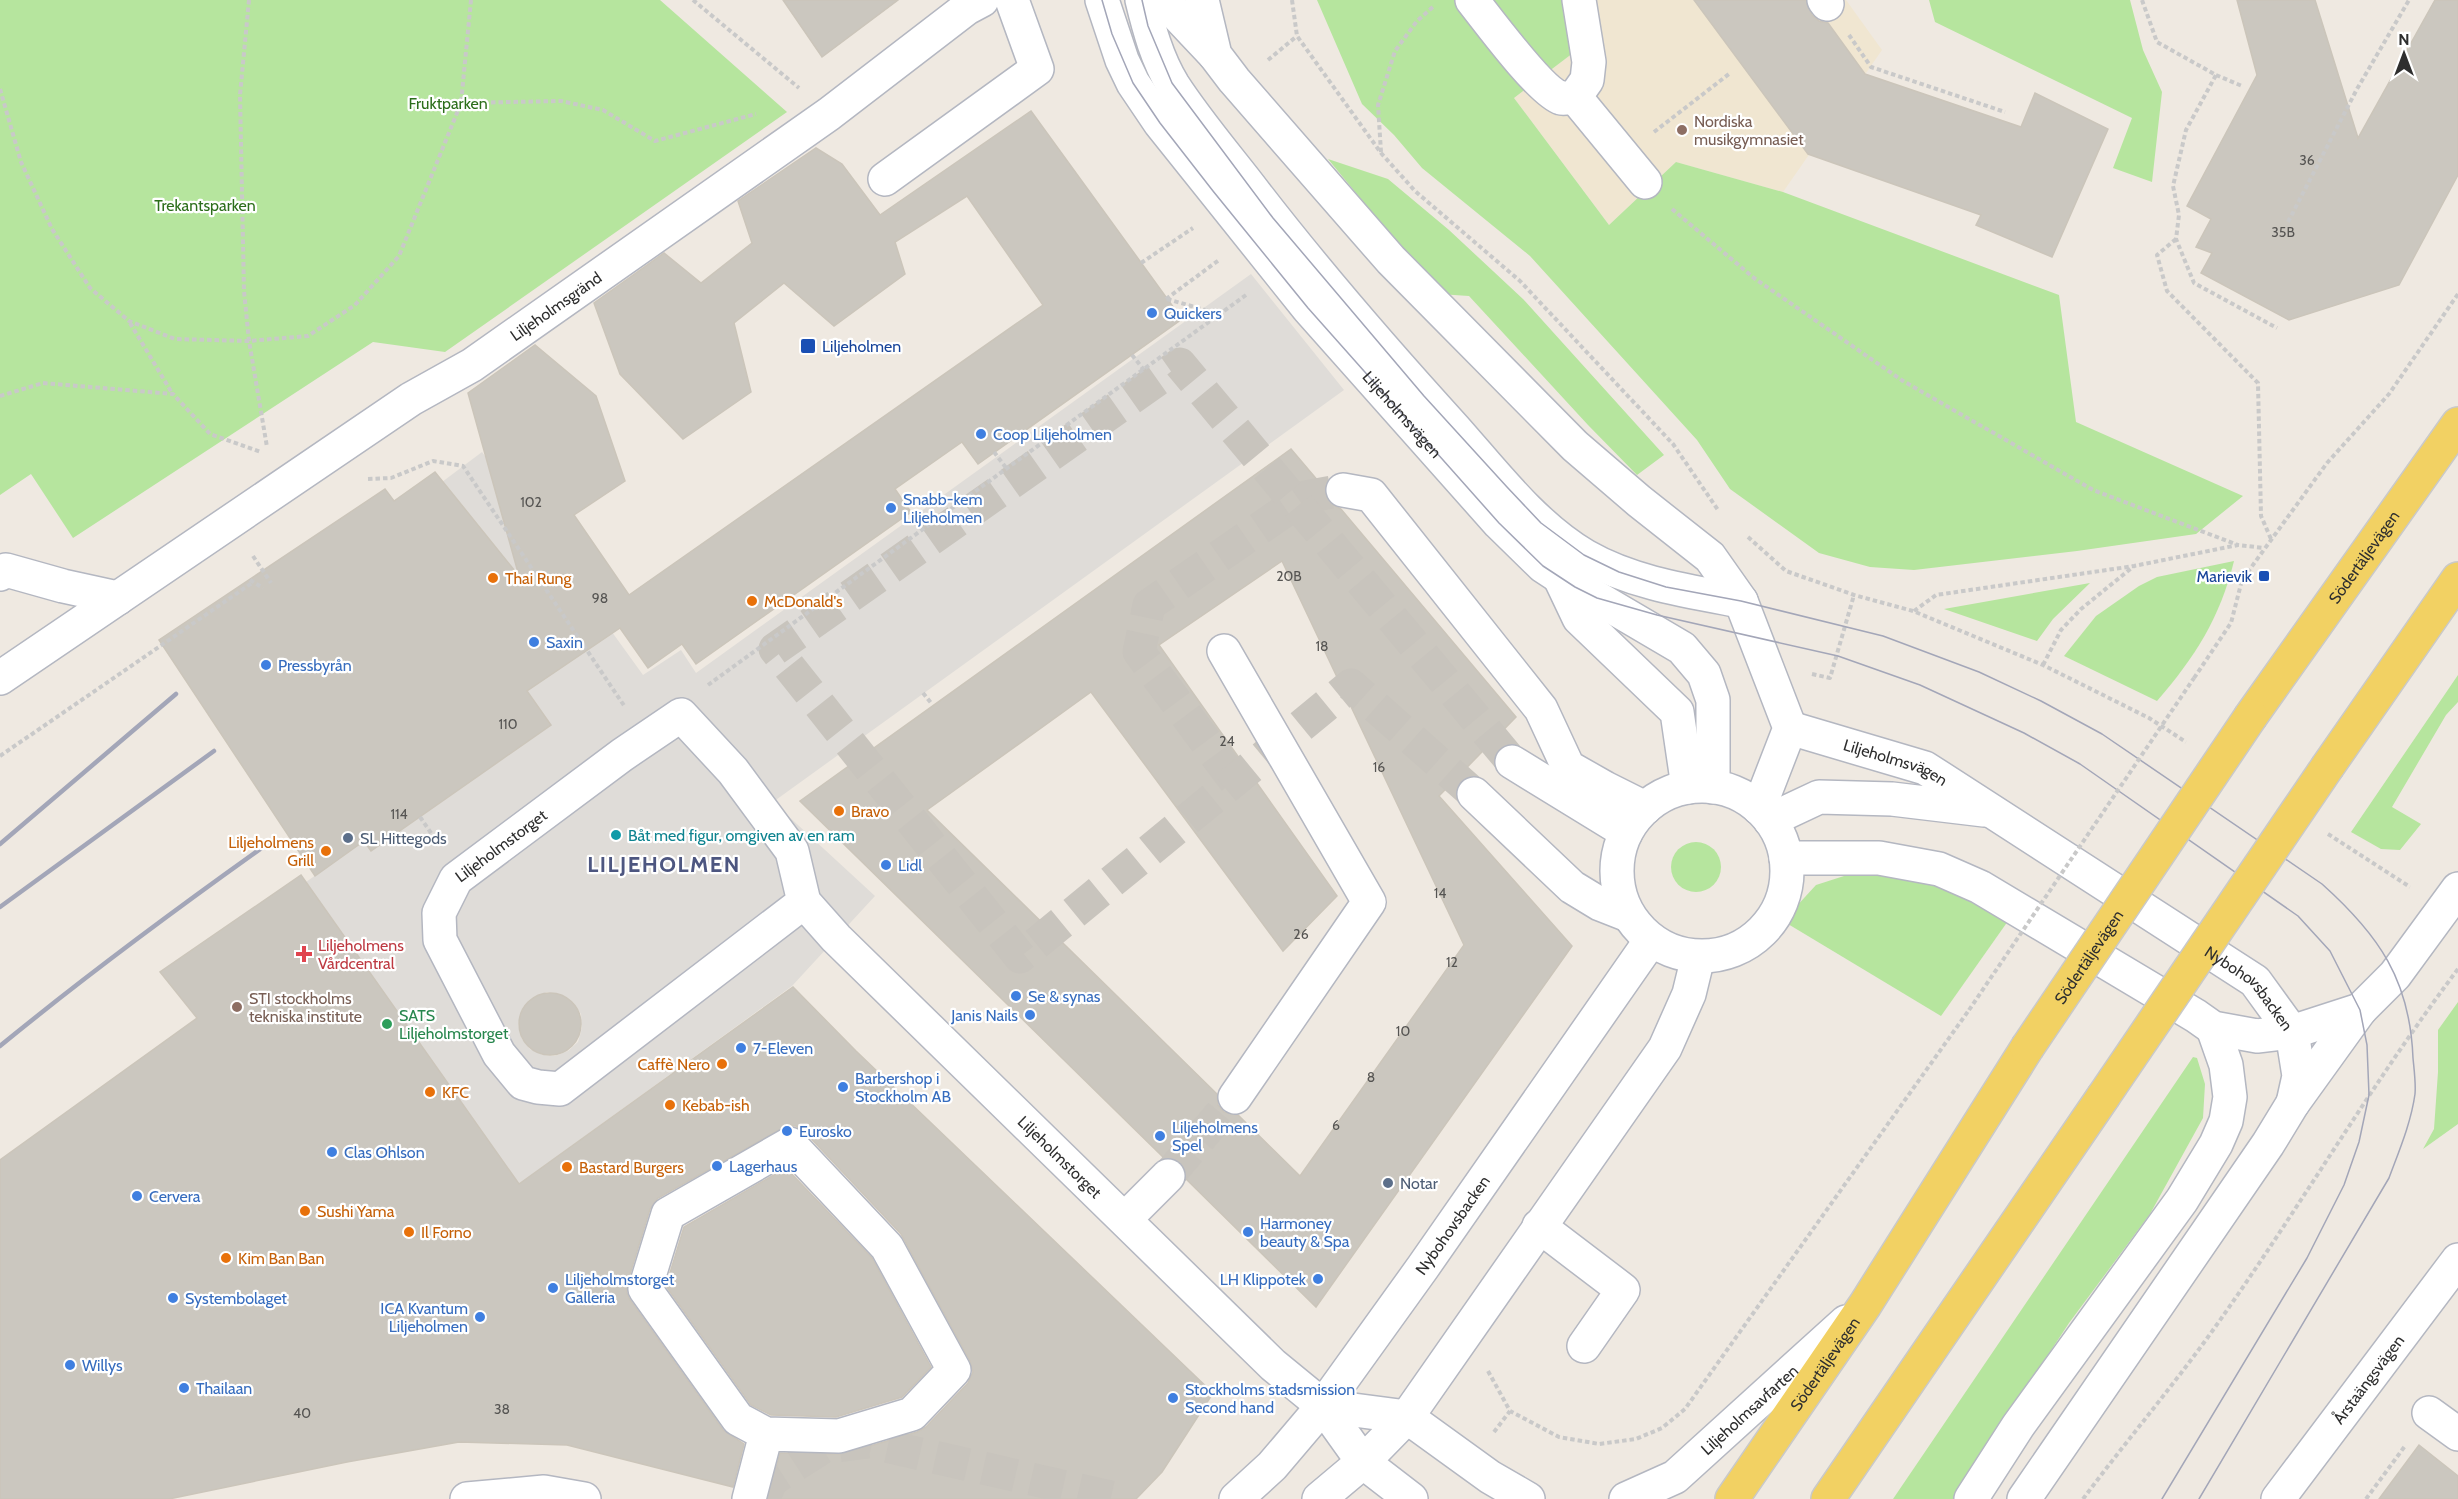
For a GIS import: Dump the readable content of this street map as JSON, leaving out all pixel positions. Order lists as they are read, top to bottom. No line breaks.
{"streets":{"main road":["Södertäljevägen"],"street":["Liljeholmsgränd","Liljeholmsvägen","Liljeholmstorget","Nybohovsbacken","Årstaängsvägen","Liljeholmsavfarten"]},"crossings":[["Liljeholmsvägen","Nybohovsbacken"],["Södertäljevägen","Liljeholmsavfarten"],["Liljeholmstorget","Nybohovsbacken"]],"districts":["LILJEHOLMEN"],"parks":["Fruktparken","Trekantsparken"],"places":{"other":["Nordiska musikgymnasiet","Quickers","Coop Liljeholmen","Snabb-kem Liljeholmen","Thai Rung","McDonald's","Saxin","Pressbyrån","Bravo","Båt med figur, omgiven av en ram","SL Hittegods","Liljeholmens Grill","Lidl","Se & synas","STI stockholms tekniska institute","Janis Nails","SATS Liljeholmstorget","7-Eleven","Caffè Nero","Barbershop i Stockholm AB","KFC","Kebab-ish","Eurosko","Liljeholmens Spel","Clas Ohlson","Lagerhaus","Bastard Burgers","Notar","Cervera","Sushi Yama","Il Forno","Harmoney beauty & Spa","Kim Ban Ban","LH Klippotek","Liljeholmstorget Galleria","Systembolaget","ICA Kvantum Liljeholmen","Willys","Thailaan","Stockholms stadsmission Second hand"],"transit":["Liljeholmen","Marievik"],"health":["Liljeholmens Vårdcentral"]},"house_numbers":["36","35B","102","20B","98","18","110","24","16","114","14","26","12","10","8","6","38","40"],"north":"top"}
